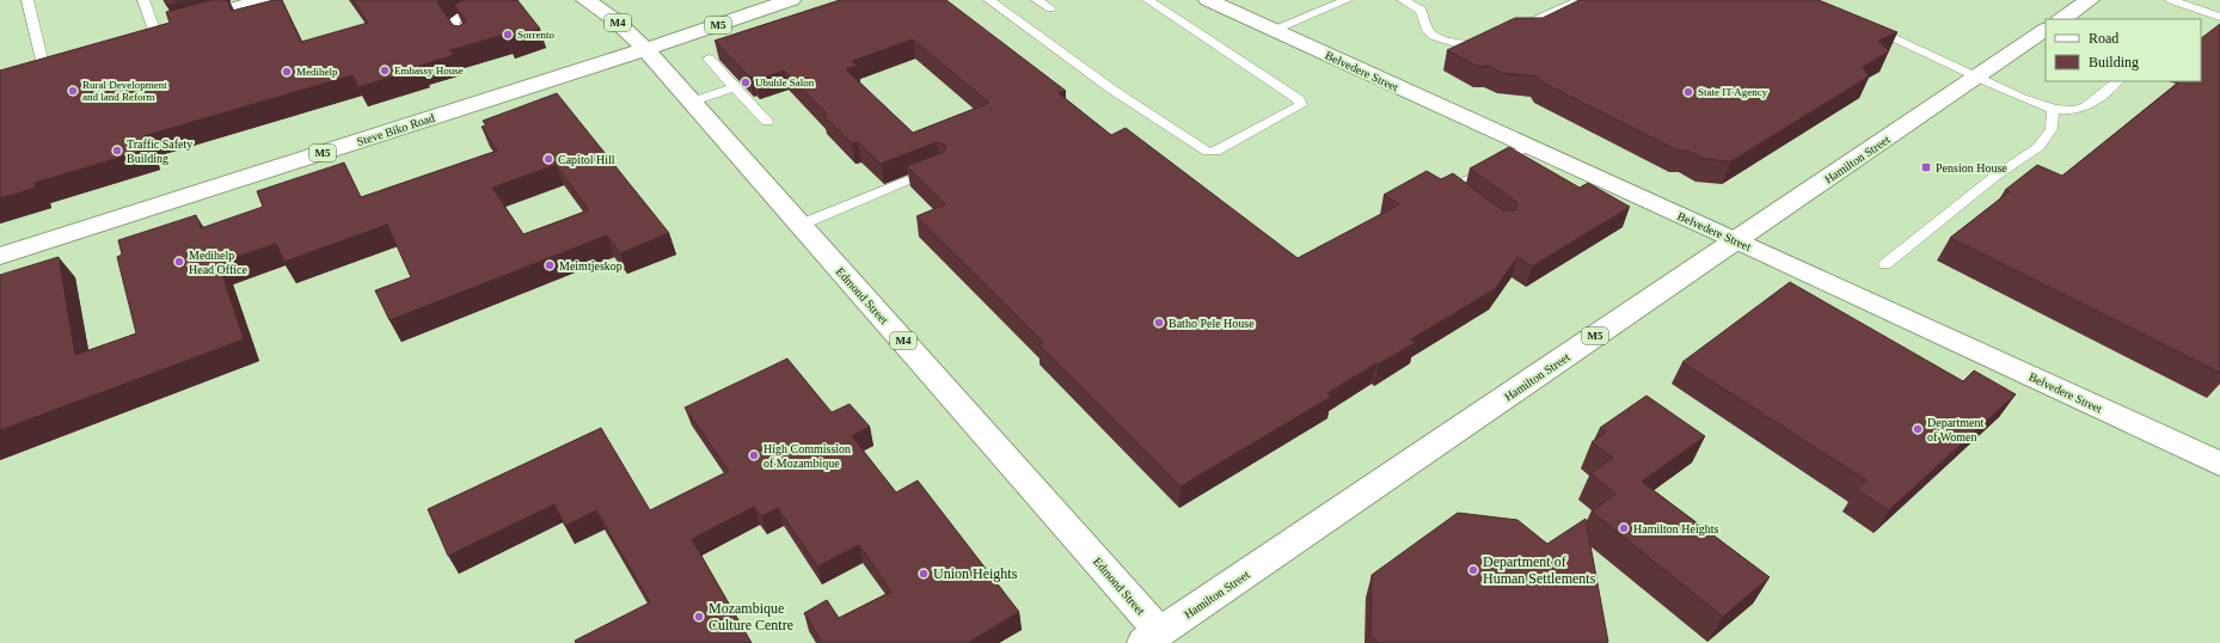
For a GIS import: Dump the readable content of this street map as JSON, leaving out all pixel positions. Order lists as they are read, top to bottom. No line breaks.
{"streets":{"main road":["M4","M5","Belvedere Street","Steve Biko Road","Hamilton Street","Edmond Street"]},"crossings":[["Belvedere Street","Hamilton Street"],["Steve Biko Road","Edmond Street"],["Hamilton Street","Edmond Street"]],"places":{"other":["Sorrento","Embassy House","Medihelp","Ubuhle Salon","Rural Development and land Reform","State IT Agency","Traffic Safety Building","Capitol Hill","Medihelp Head Office","Meimtjeskop","Batho Pele House","Department of Women","High Commission of Mozambique","Hamilton Heights","Department of Human Settlements","Union Heights","Mozambique Culture Centre"],"transit":["Pension House"]},"legend":["Road","Building"]}
